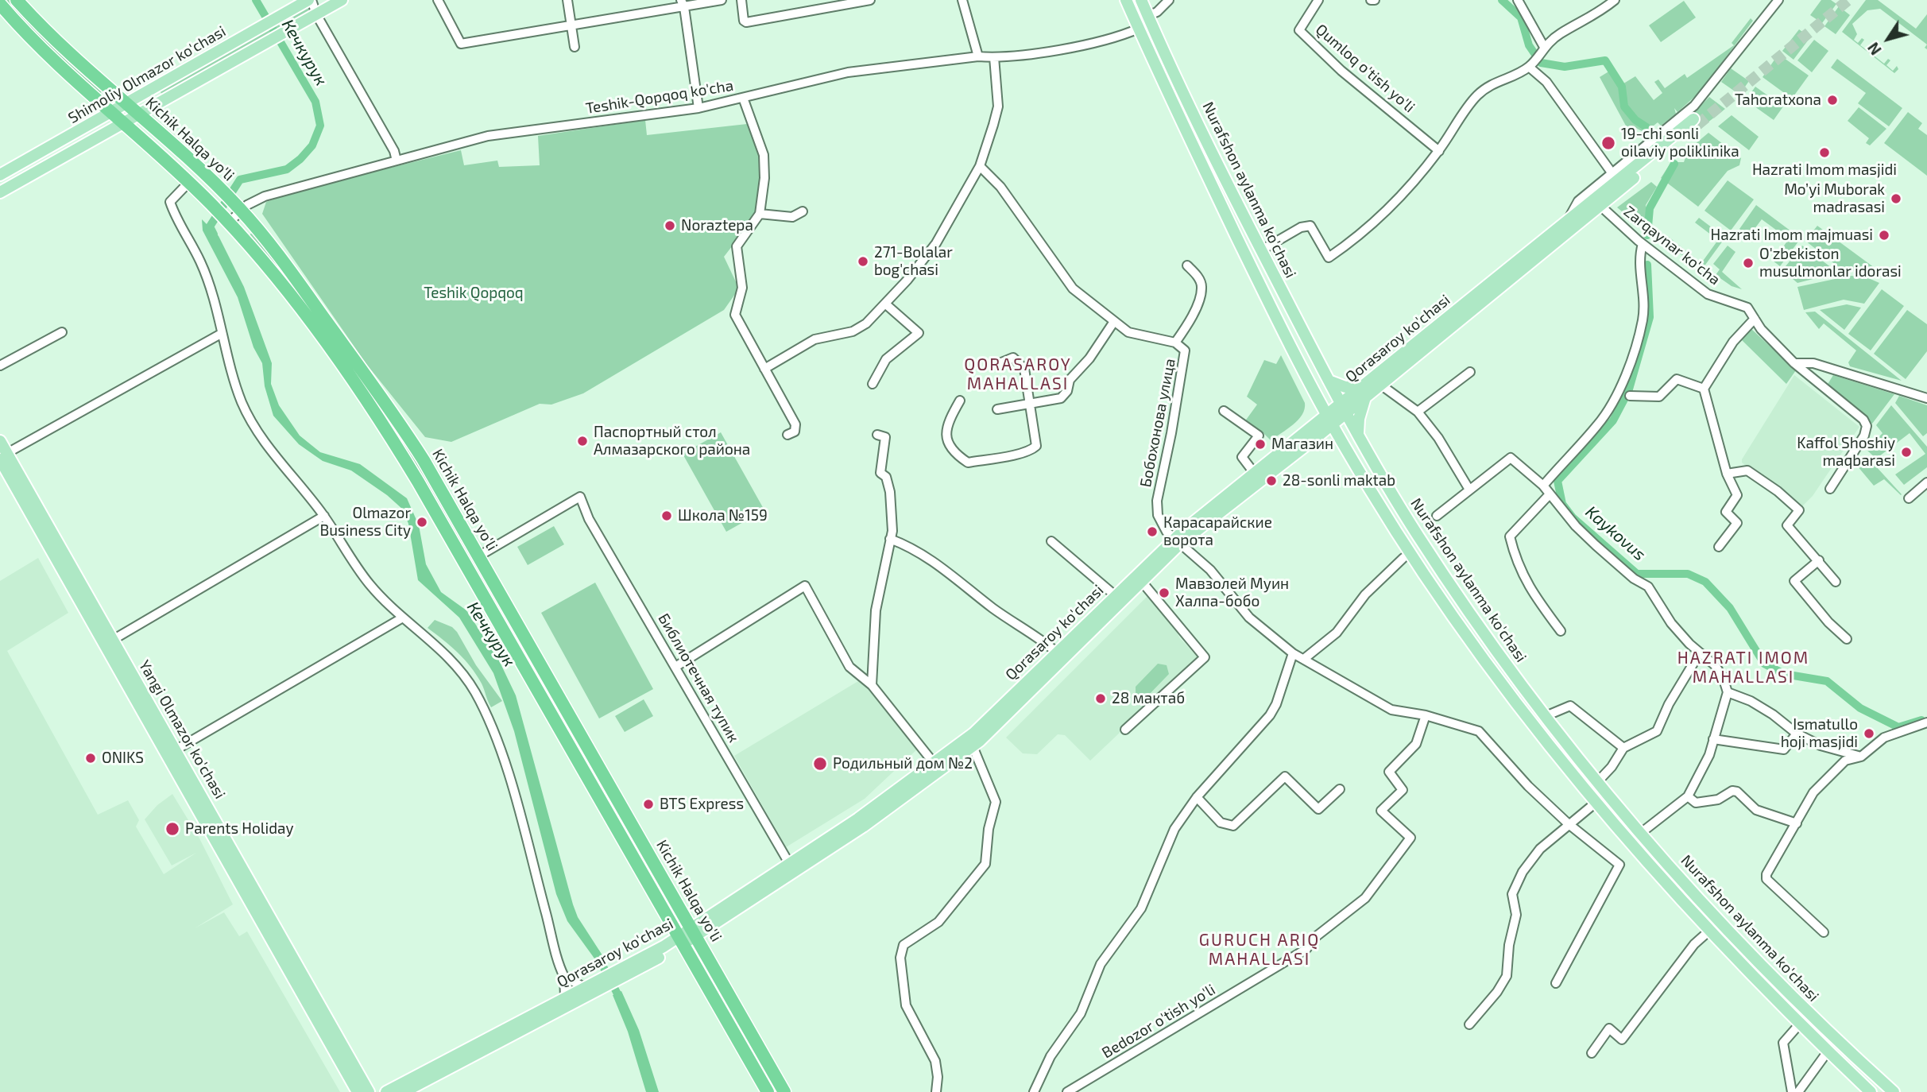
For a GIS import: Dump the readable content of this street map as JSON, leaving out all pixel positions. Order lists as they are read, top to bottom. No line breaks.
{"streets":{"highway":["Kichik Halqa yo'li"],"main road":["Shimoliy Olmazor ko'chasi","Nurafshon aylanma ko'chasi","Qorasaroy ko'chasi","Yangi Olmazor ko'chasi"],"street":["Qumloq o'tish yo'li","Teshik-Qopqoq ko'cha","Zarqaynar ko'cha","Бобохонова улица","Библиотечная тупик","Bedozor o'tish yo'li"]},"crossings":[["Shimoliy Olmazor ko'chasi","Kichik Halqa yo'li"],["Teshik-Qopqoq ko'cha","Kichik Halqa yo'li"],["Teshik-Qopqoq ko'cha","Nurafshon aylanma ko'chasi"],["Kichik Halqa yo'li","Qorasaroy ko'chasi"],["Kichik Halqa yo'li","Библиотечная тупик"],["Nurafshon aylanma ko'chasi","Qorasaroy ko'chasi"],["Zarqaynar ko'cha","Qorasaroy ko'chasi"],["Qorasaroy ko'chasi","Бобохонова улица"],["Qorasaroy ko'chasi","Библиотечная тупик"],["Бобохонова улица","Bedozor o'tish yo'li"]],"districts":["QORASAROY MAHALLASI","HAZRATI IMOM MAHALLASI","GURUCH ARIQ MAHALLASI"],"water":["Кечкурук","Kaykovus"],"parks":["Teshik Qopqoq"],"places":["Tahoratxona","19-chi sonli oilaviy poliklinika","Hazrati Imom masjidi","Mo’yi Muborak madrasasi","Noraztepa","Hazrati Imom majmuasi","271-Bolalar bog'chasi","O'zbekiston musulmonlar idorasi","Паспортный стол Алмазарского района","Магазин","Kaffol Shoshiy maqbarasi","28-sonli maktab","Школа №159","Olmazor Business City","Карасарайские ворота","Мавзолей Муин Халпа-бобо","28 мактаб","Ismatullo hoji masjidi","ONIKS","Родильный дом №2","BTS Express","Parents Holiday"],"north":"bottom left"}
